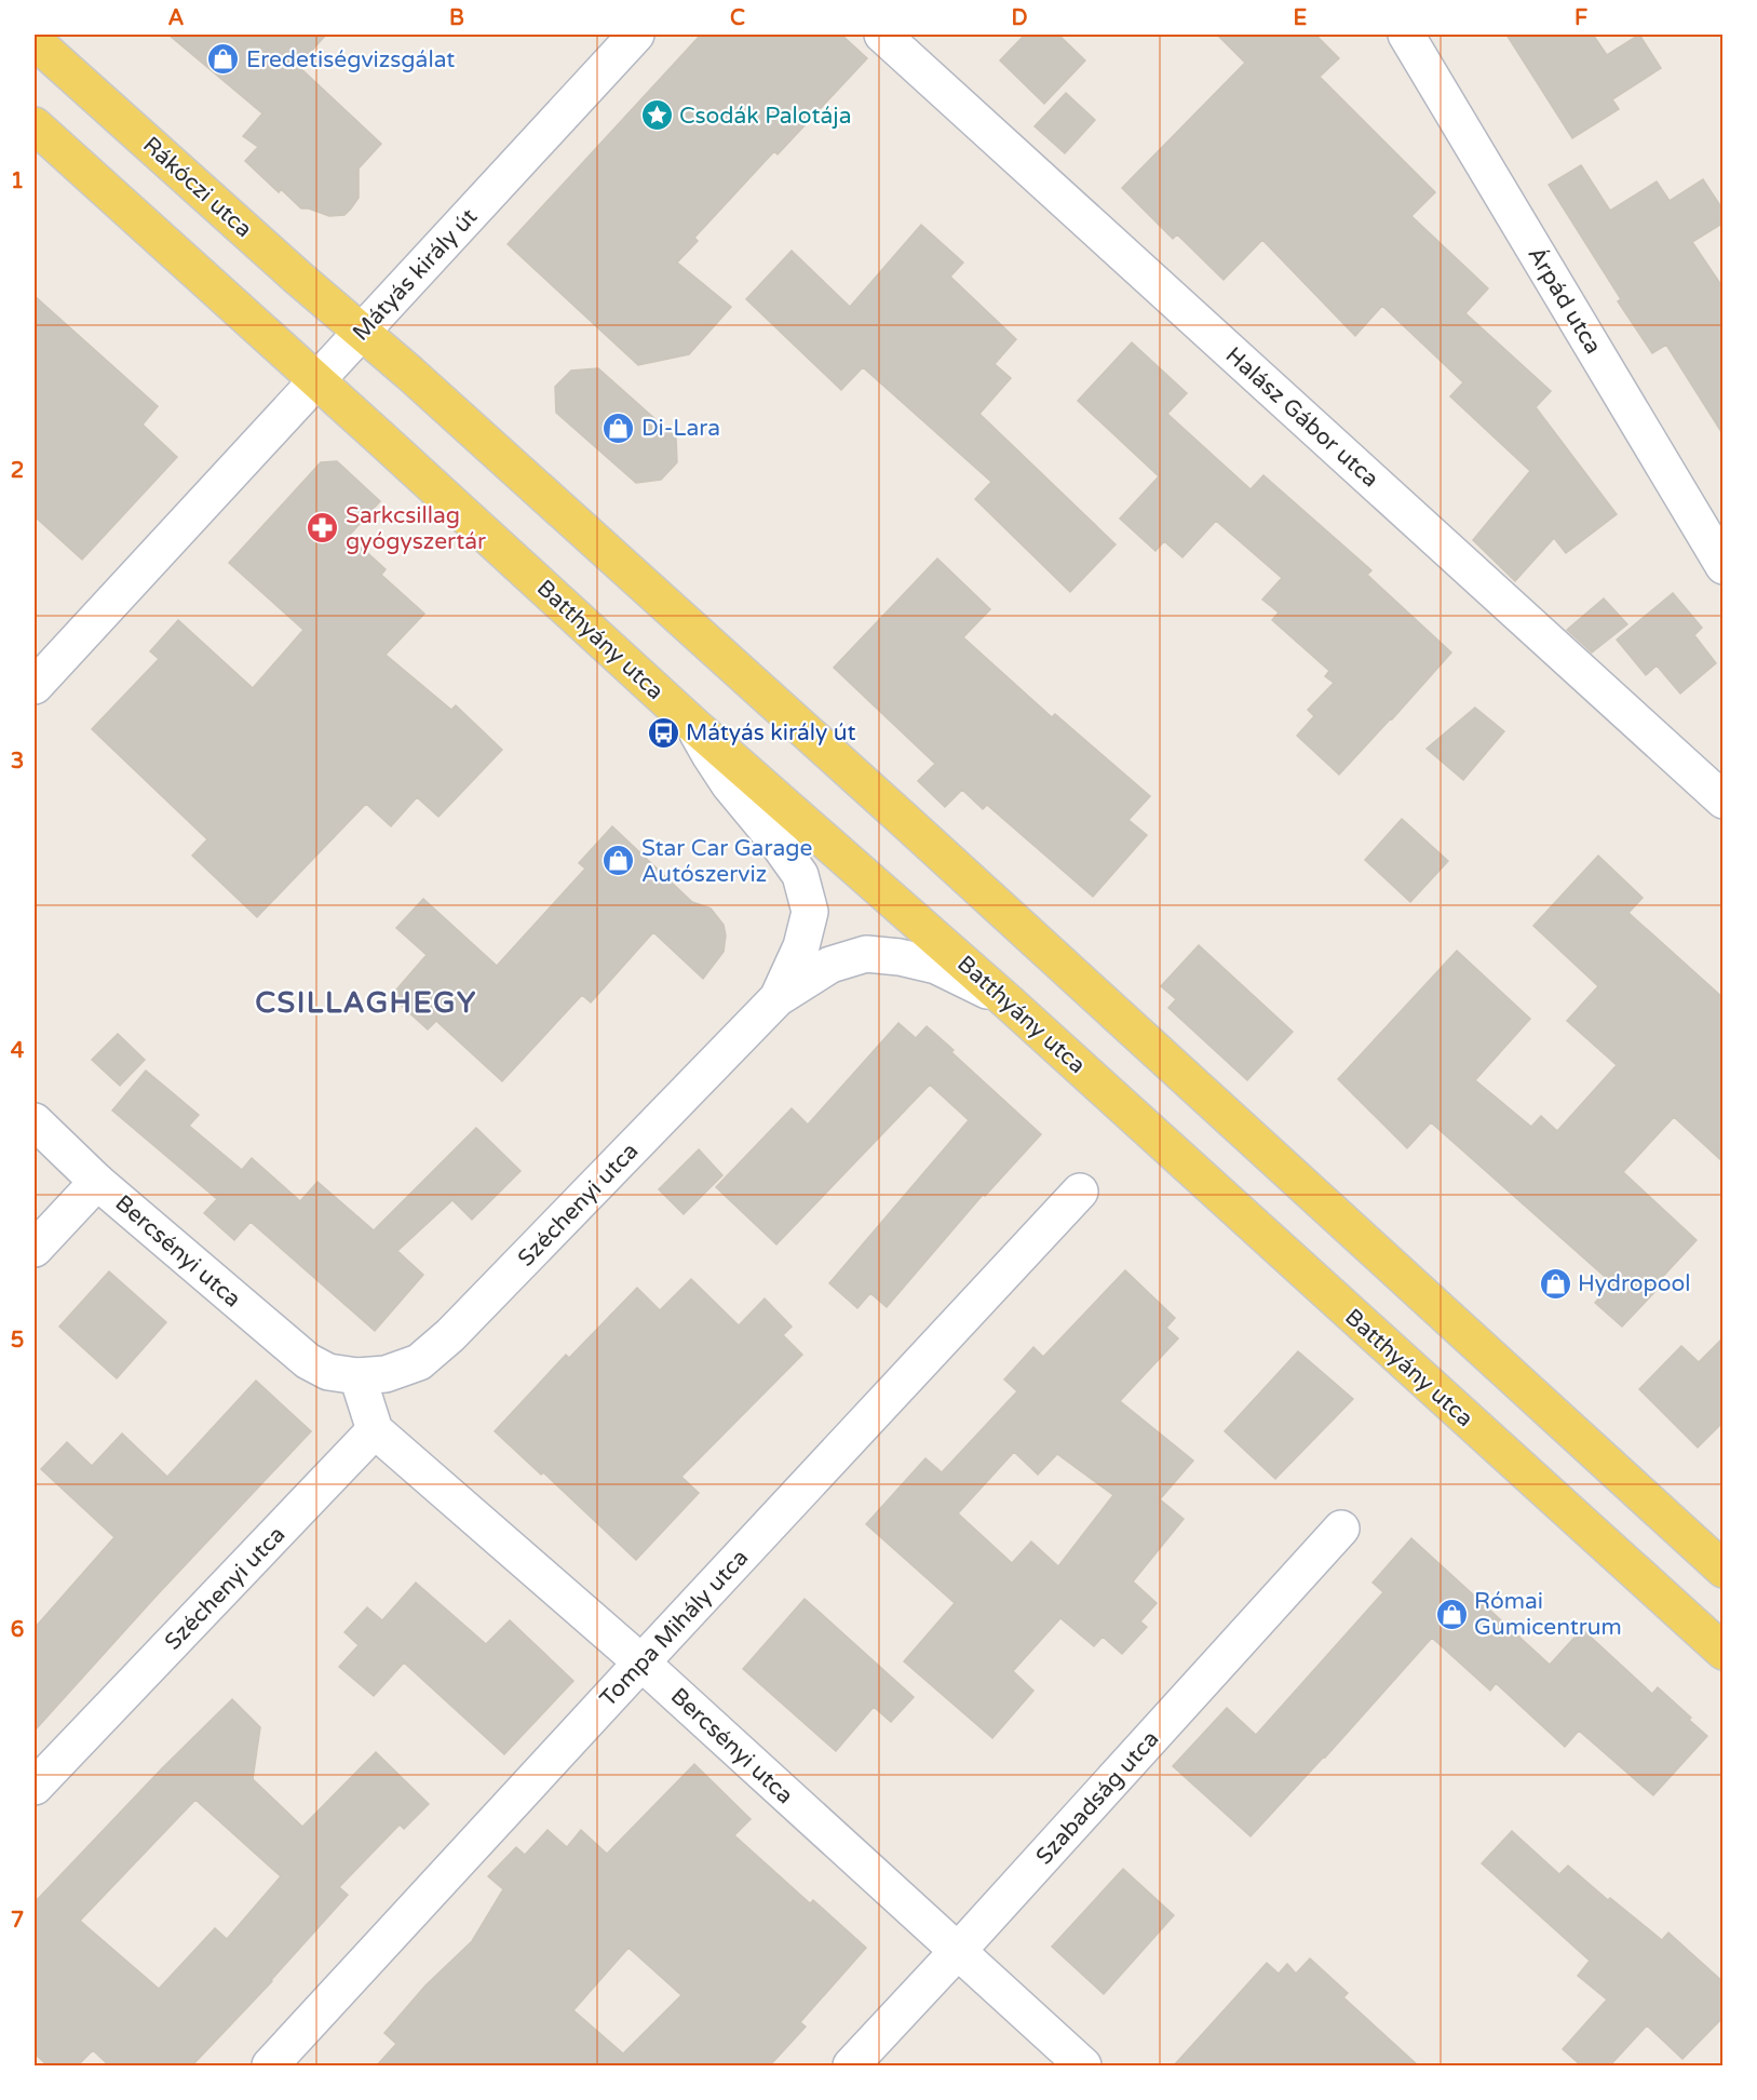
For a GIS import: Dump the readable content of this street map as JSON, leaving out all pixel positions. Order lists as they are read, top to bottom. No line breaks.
{"streets":{"main road":["Rákóczi utca","Batthyány utca"],"street":["Mátyás király út","Árpád utca","Halász Gábor utca","Széchenyi utca","Bercsényi utca","Tompa Mihály utca","Szabadság utca"]},"crossings":[["Rákóczi utca","Mátyás király út"],["Mátyás király út","Batthyány utca"],["Batthyány utca","Széchenyi utca"],["Széchenyi utca","Bercsényi utca"],["Bercsényi utca","Tompa Mihály utca"],["Bercsényi utca","Szabadság utca"]],"districts":["CSILLAGHEGY"],"places":{"shop":["Eredetiségvizsgálat","Di-Lara","Star Car Garage Autószerviz","Hydropool","Római Gumicentrum"],"place":["Csodák Palotája"],"pharmacy":["Sarkcsillag gyógyszertár"],"bus stop":["Mátyás király út"]},"grid":{"columns":["A","B","C","D","E","F"],"rows":["1","2","3","4","5","6","7"]}}
